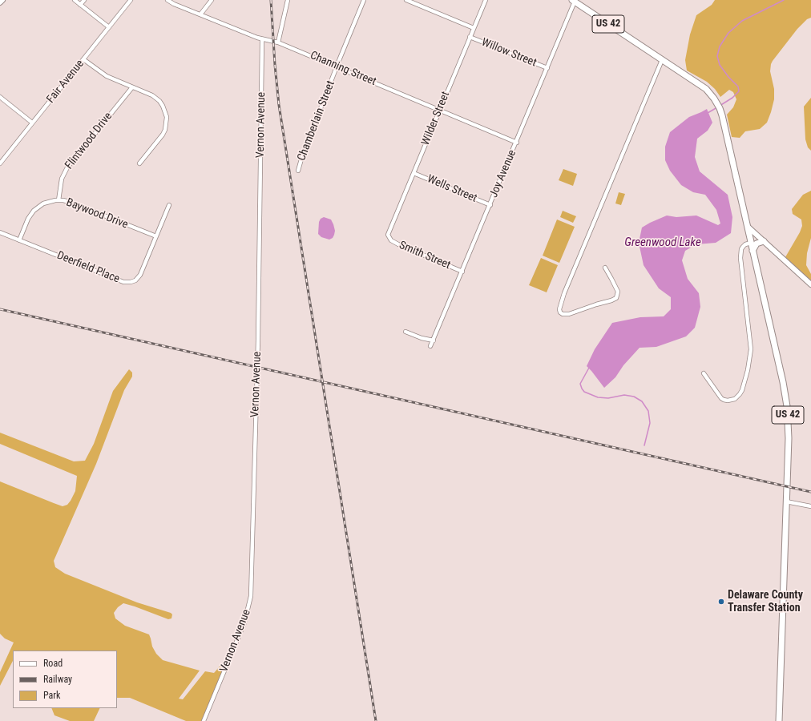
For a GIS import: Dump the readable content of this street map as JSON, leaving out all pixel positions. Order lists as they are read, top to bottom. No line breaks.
{"streets":{"main road":["US 42"],"street":["Willow Street","Channing Street","Fair Avenue","Wilder Street","Chamberlain Street","Vernon Avenue","Flintwood Drive","Joy Avenue","Wells Street","Baywood Drive","Smith Street","Deerfield Place"]},"crossings":[["US 42","Joy Avenue"],["Willow Street","Wilder Street"],["Willow Street","Joy Avenue"],["Channing Street","Wilder Street"],["Channing Street","Chamberlain Street"],["Channing Street","Vernon Avenue"],["Channing Street","Joy Avenue"],["Wilder Street","Wells Street"],["Wilder Street","Smith Street"],["Flintwood Drive","Baywood Drive"],["Joy Avenue","Wells Street"],["Joy Avenue","Smith Street"],["Baywood Drive","Deerfield Place"]],"water":["Greenwood Lake"],"places":["Delaware County Transfer Station"],"legend":["Road","Railway","Park"]}
